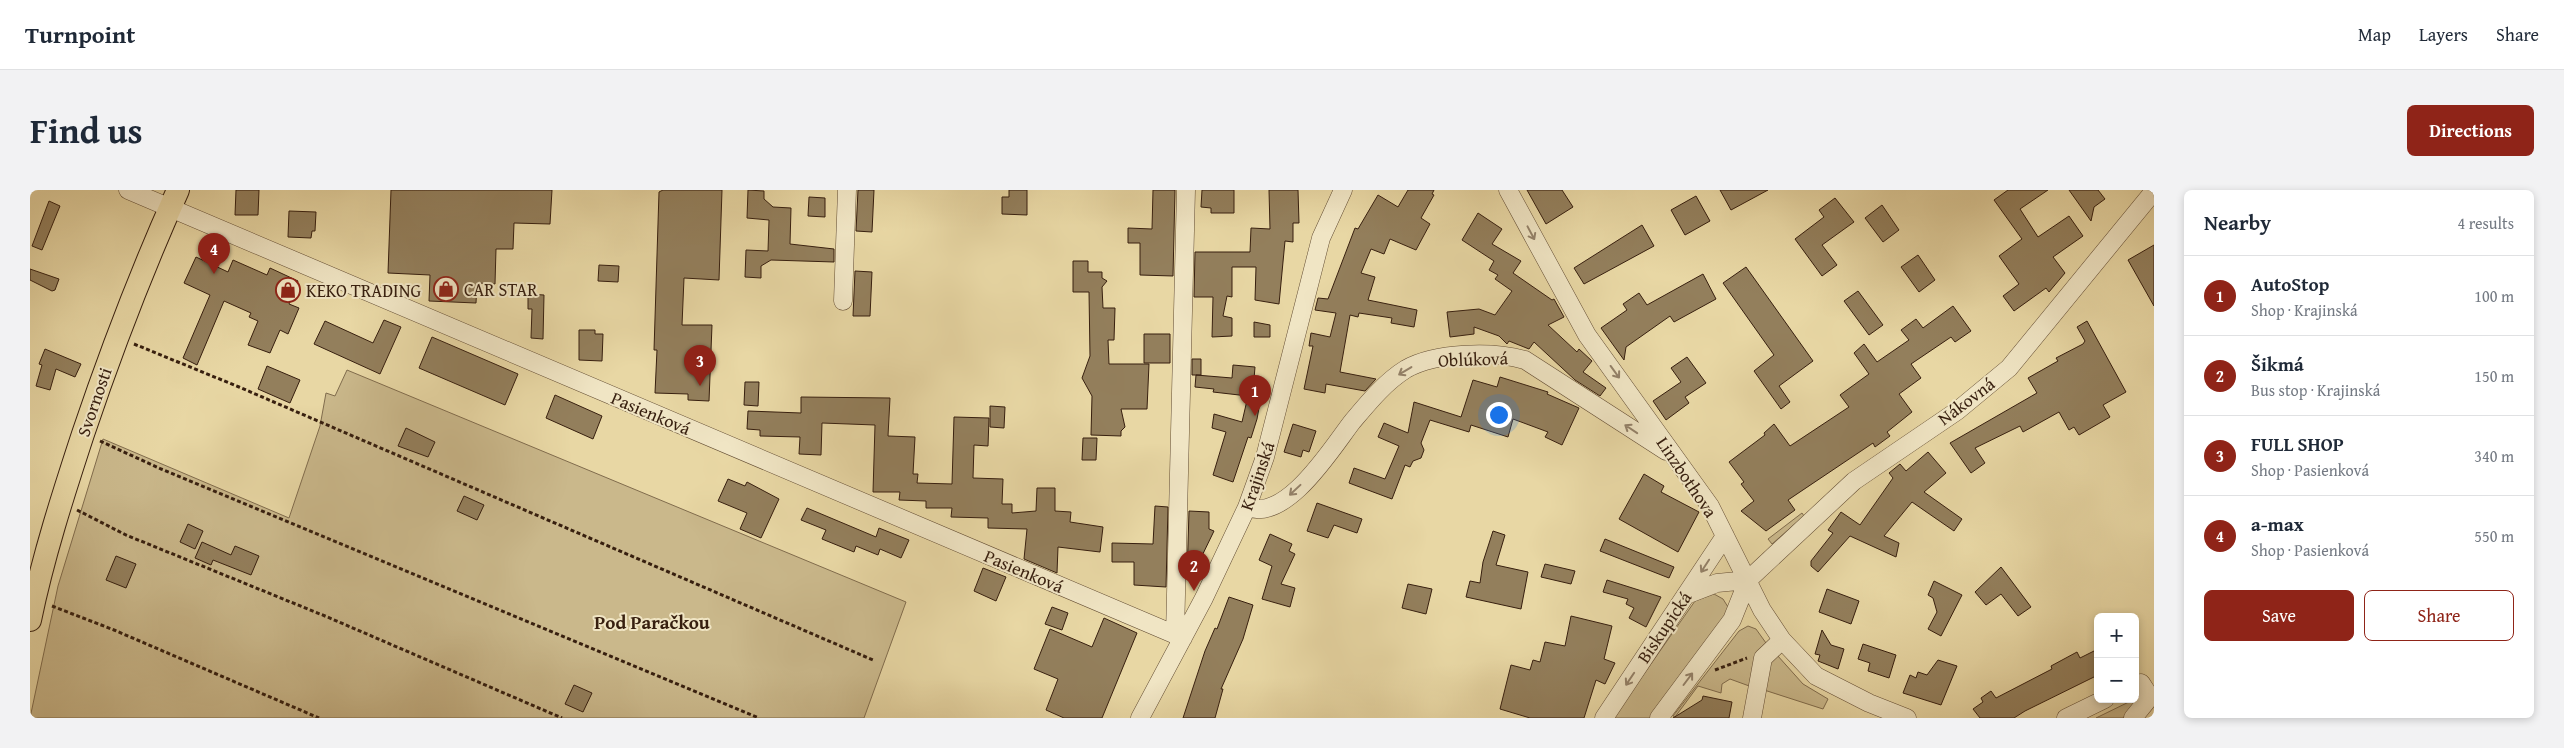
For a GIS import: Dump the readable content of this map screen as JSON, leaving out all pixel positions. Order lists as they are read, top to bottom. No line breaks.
{"streets":{"main road":["Svornosti"],"street":["Oblúková","Nákovná","Pasienková","Krajinská","Linzbothova","Biskupická"]},"crossings":[["Oblúková","Krajinská"],["Oblúková","Linzbothova"],["Nákovná","Linzbothova"],["Svornosti","Pasienková"],["Pasienková","Krajinská"],["Linzbothova","Biskupická"]],"one_way":["Oblúková","Linzbothova"],"districts":["Pod Paračkou"],"places":{"shop":["CAR STAR","KEKO TRADING"]},"page":{"header":"Turnpoint","nav":["Map","Layers","Share"],"title":"Find us","buttons":["Directions",["Save","Share"]],"heading":["Nearby","4 results"],"pins":["4","3","1","2"],"list":[{"mark":"1","name":"AutoStop","note":"Shop · Krajinská","value":"100 m"},{"mark":"2","name":"Šikmá","note":"Bus stop · Krajinská","value":"150 m"},{"mark":"3","name":"FULL SHOP","note":"Shop · Pasienková","value":"340 m"},{"mark":"4","name":"a-max","note":"Shop · Pasienková","value":"550 m"}],"map_buttons":["+","−"]}}
